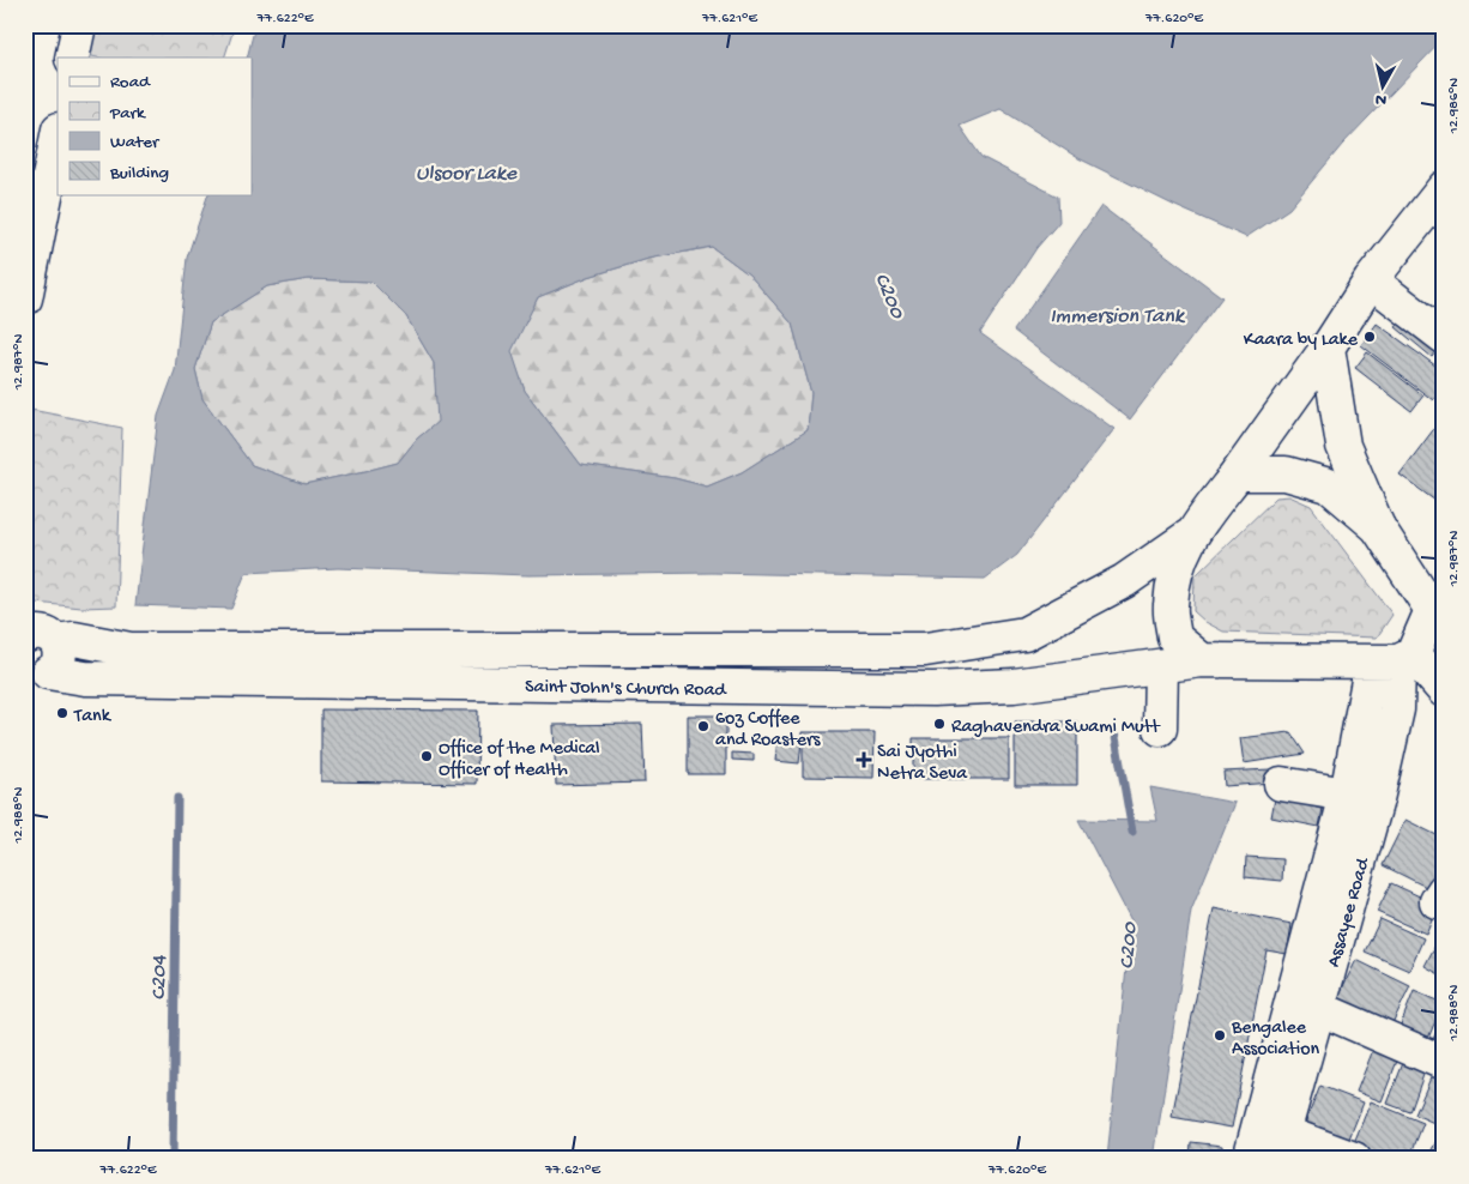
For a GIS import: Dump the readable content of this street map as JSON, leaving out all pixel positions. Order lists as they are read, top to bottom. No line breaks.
{"streets":{"main road":["Saint John's Church Road","Assayee Road"]},"crossings":[["Saint John's Church Road","Assayee Road"]],"water":["Ulsoor Lake","C200","Immersion Tank","C204"],"places":{"other":["Kaara by Lake","Tank","Raghavendra Swami Mutt","6oz Coffee and Roasters","Office of the Medical Officer of Health","Bengalee Association"],"health":["Sai Jyothi Netra Seva"]},"legend":["Road","Park","Water","Building"],"north":"bottom","coordinates":["77.622°E","77.621°E","77.620°E","12.986°N","12.987°N","12.988°N"]}
